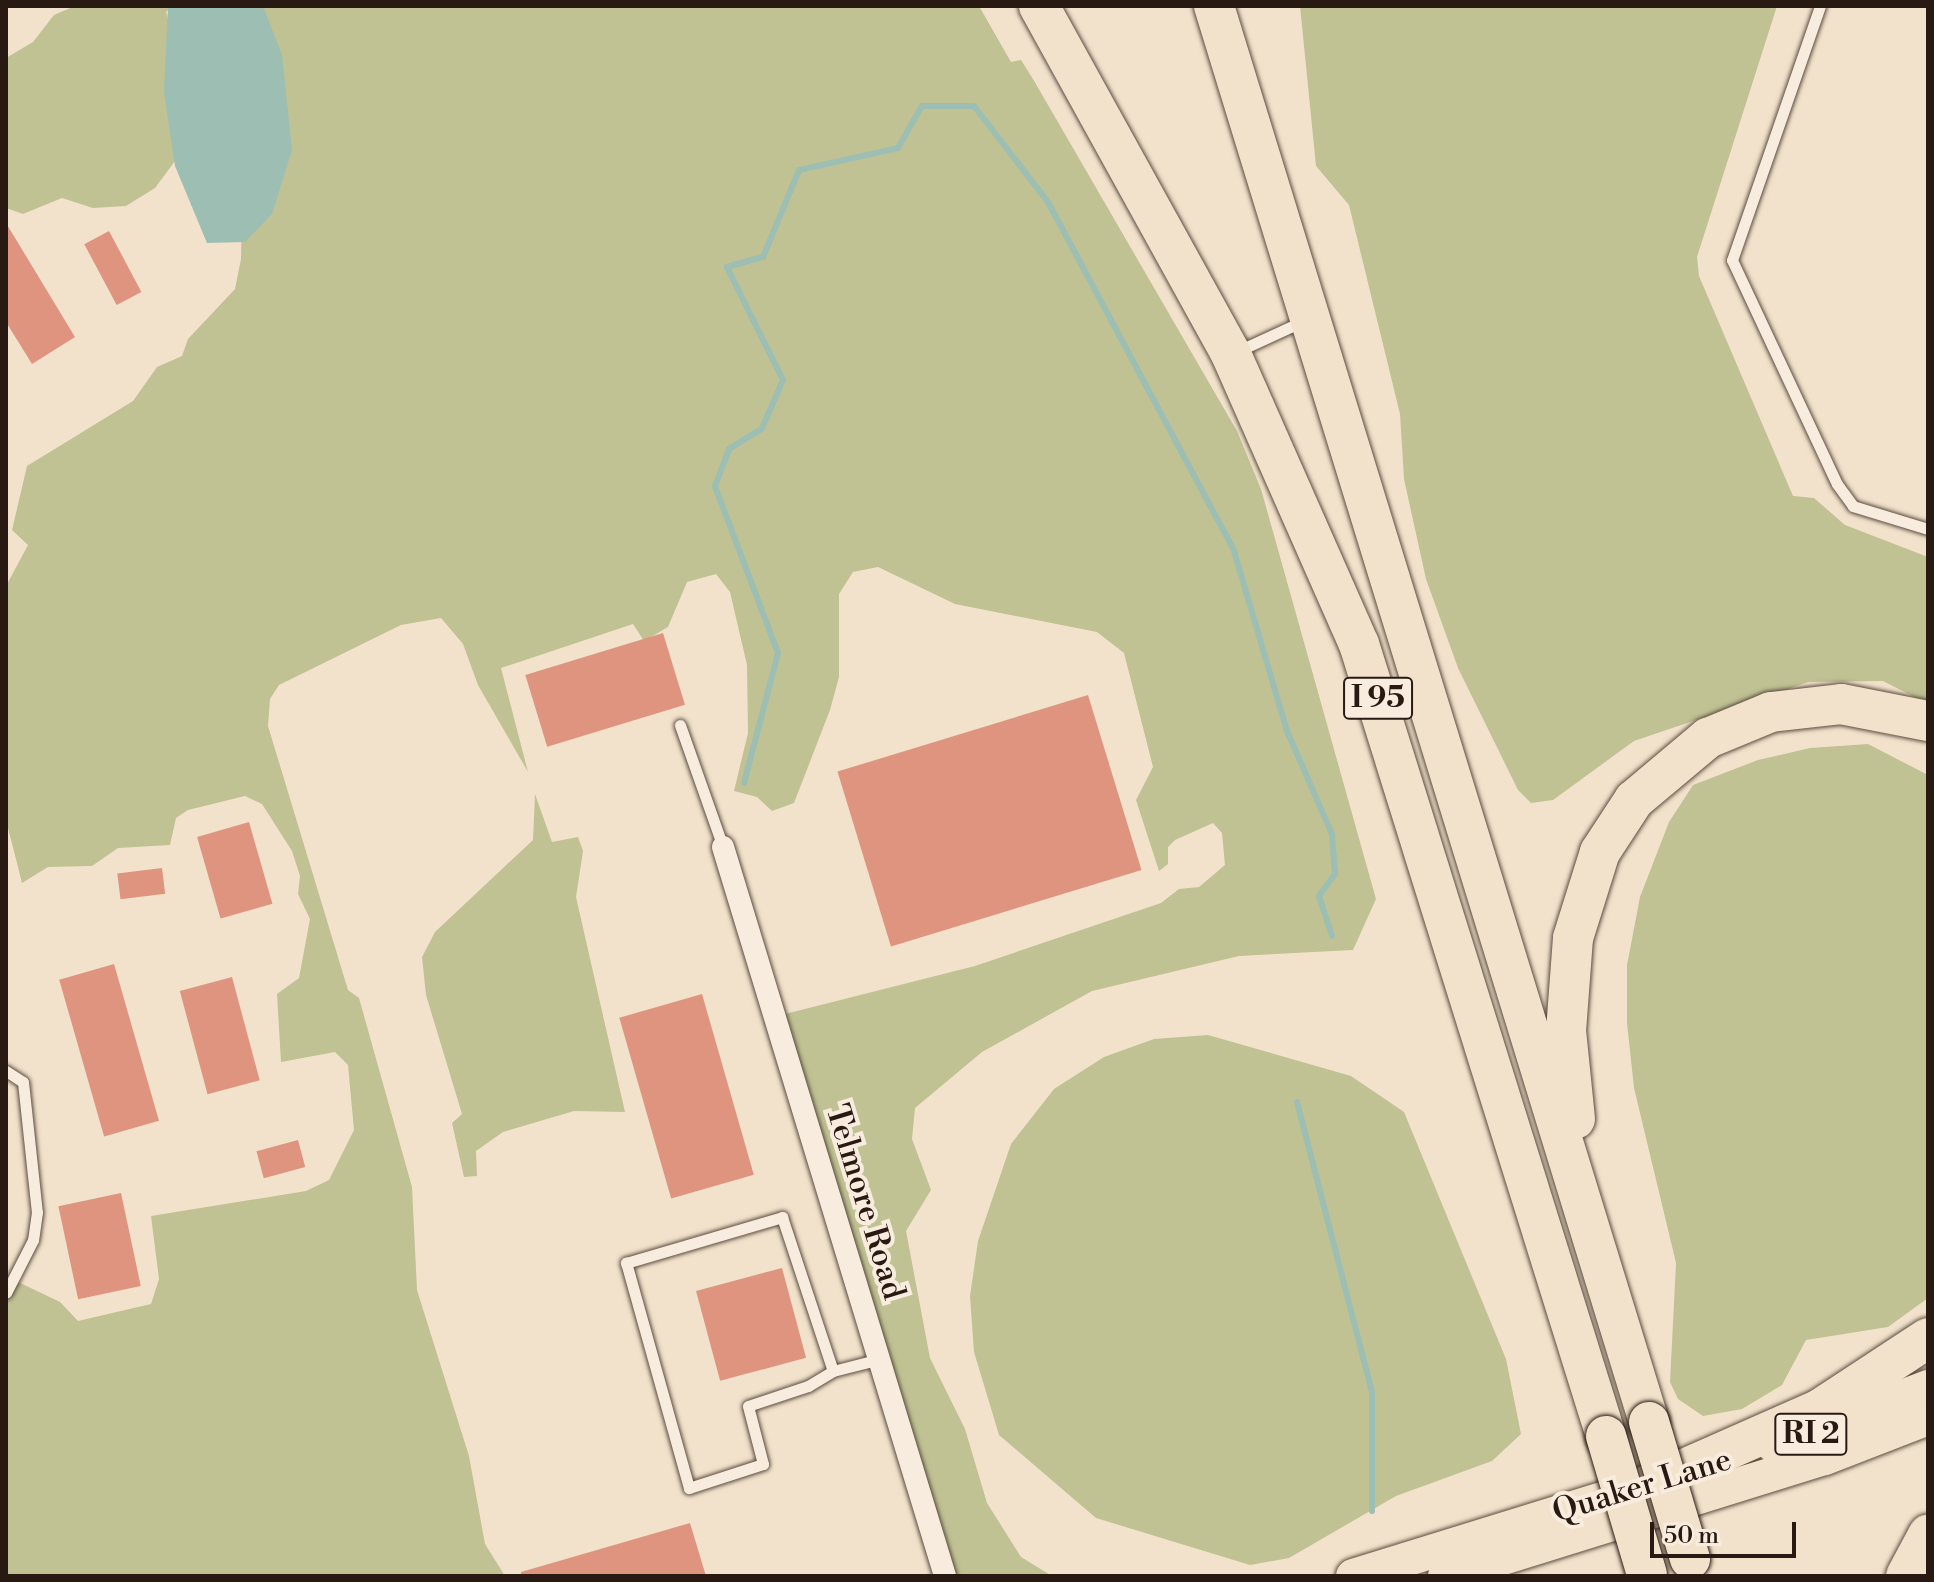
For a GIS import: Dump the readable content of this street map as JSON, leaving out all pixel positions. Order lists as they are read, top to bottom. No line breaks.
{"streets":{"highway":["I 95"],"main road":["RI 2","Quaker Lane"],"street":["Telmore Road"]},"scale_bar":"50 m"}
